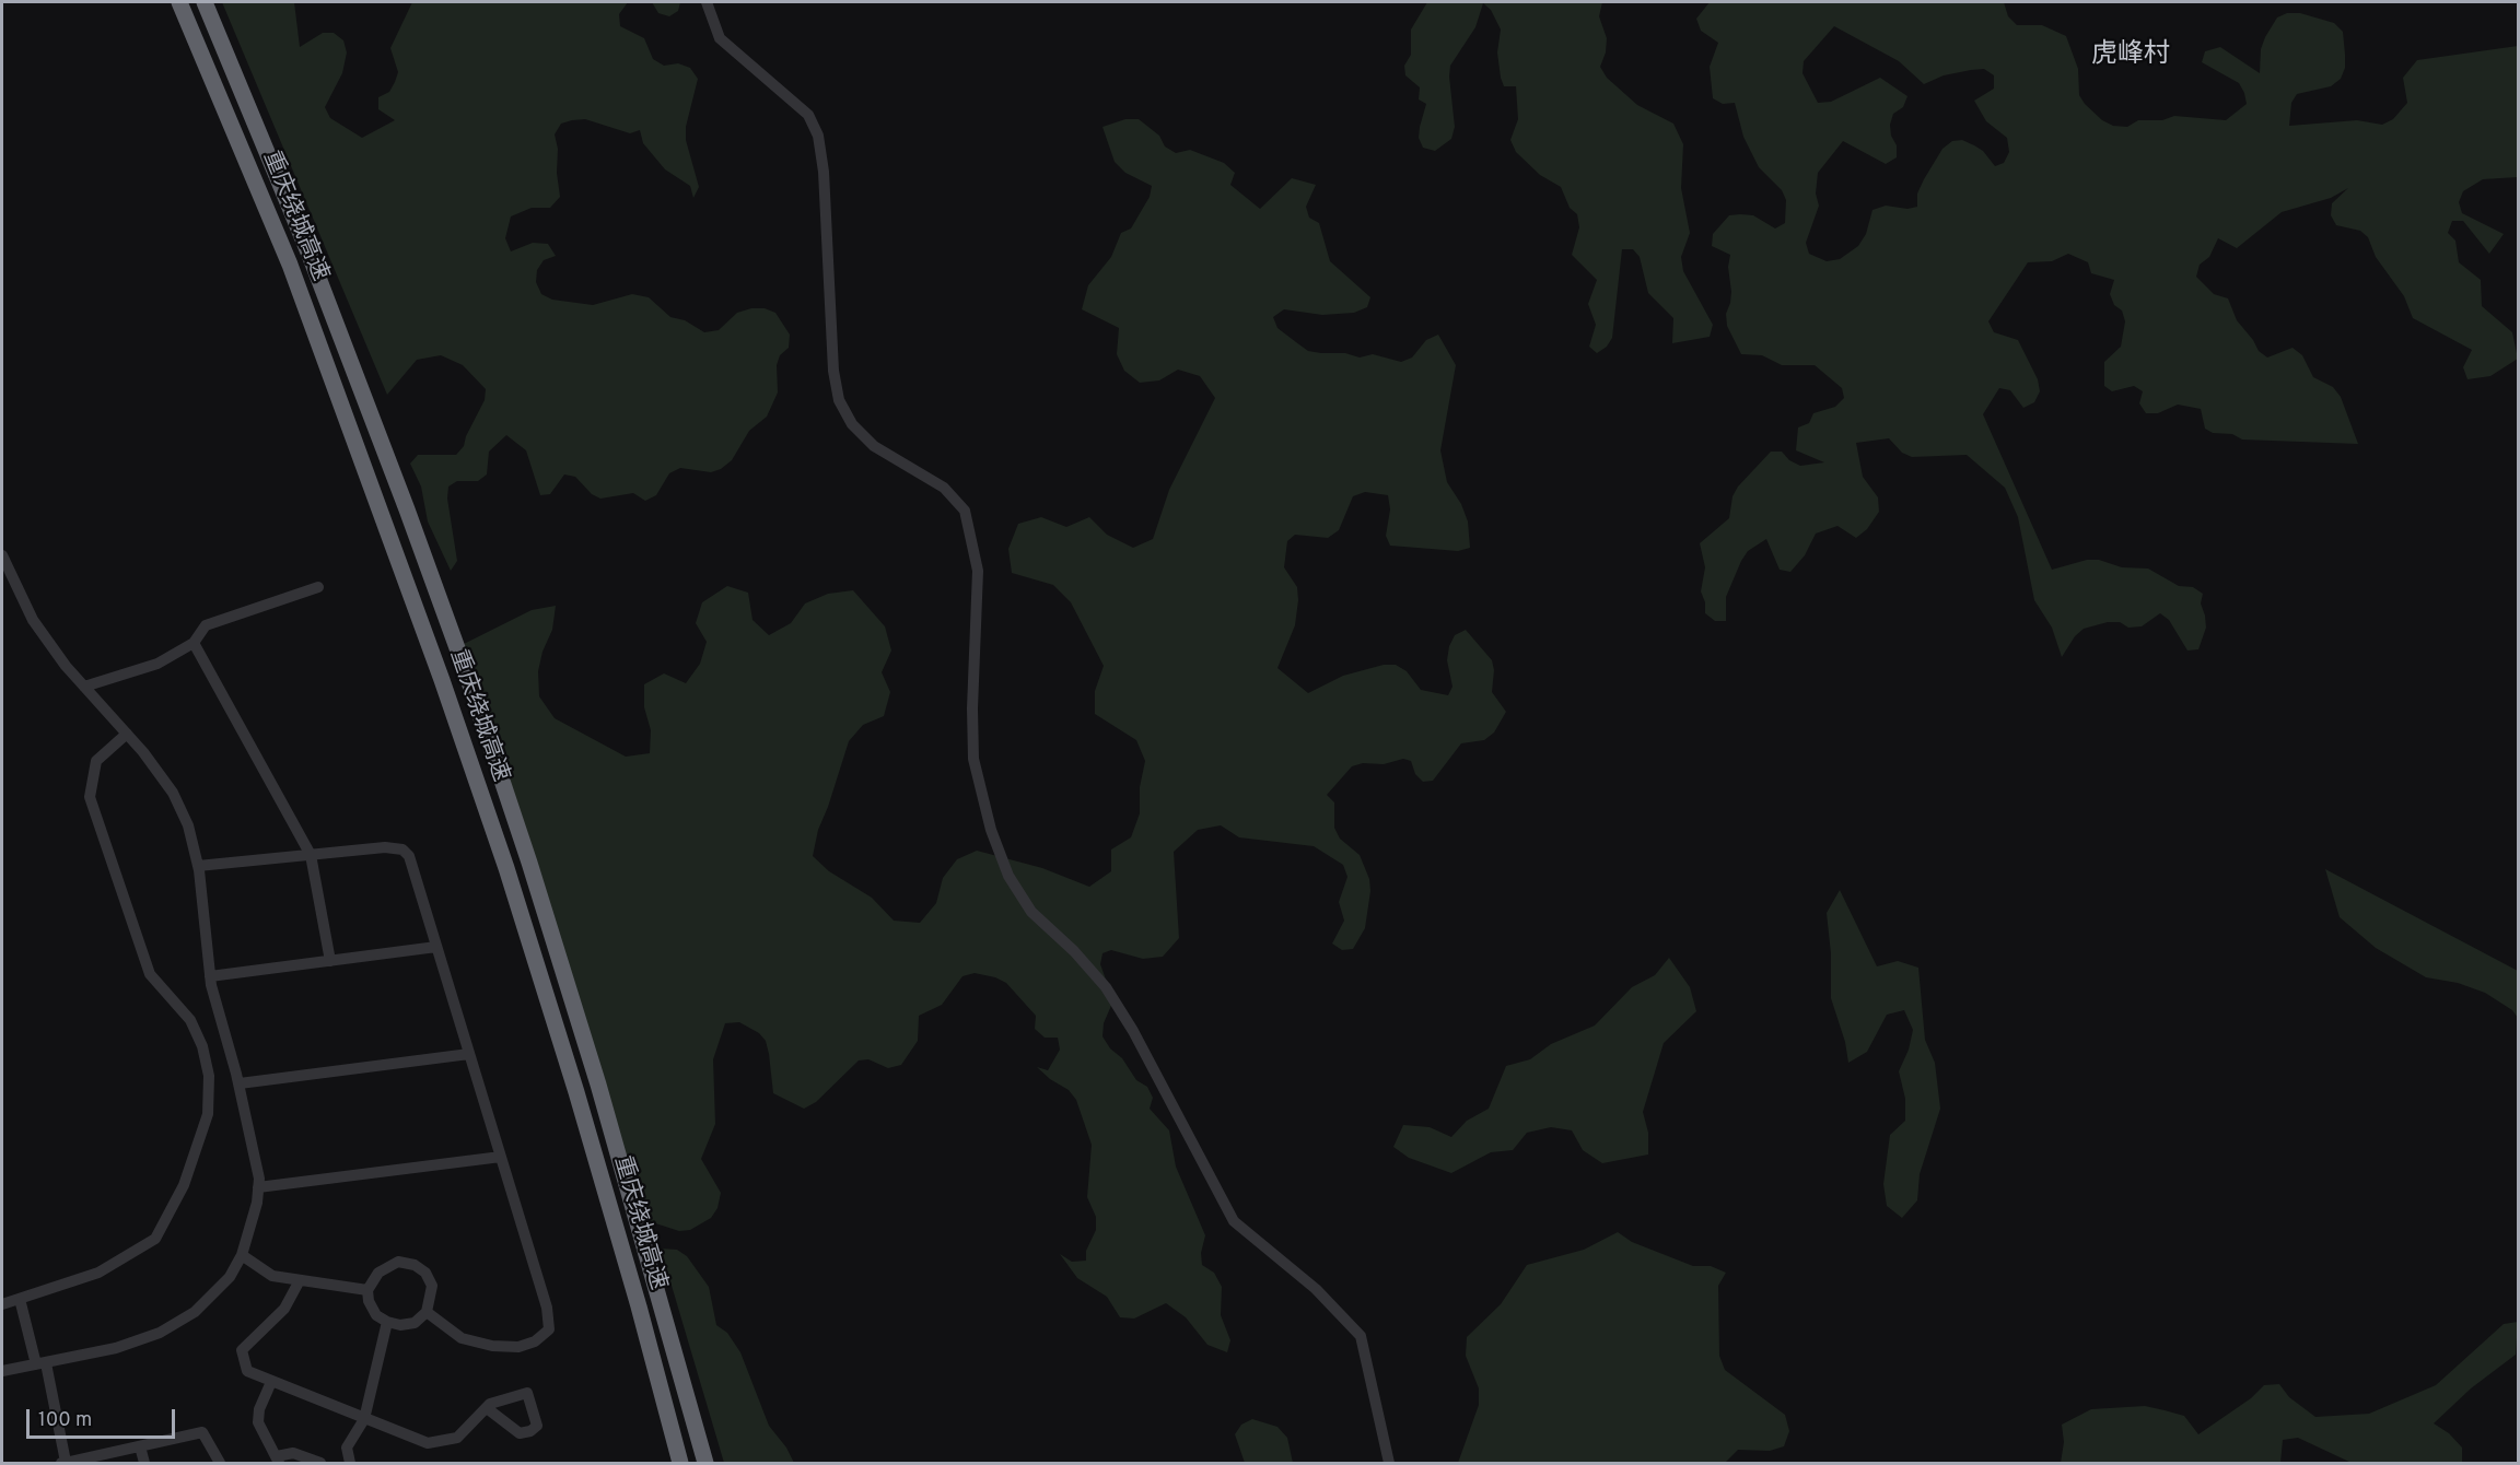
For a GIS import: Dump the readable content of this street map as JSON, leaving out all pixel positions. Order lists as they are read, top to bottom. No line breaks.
{"streets":{"highway":["重庆绕城高速"]},"districts":["虎峰村"],"scale_bar":"100 m"}
